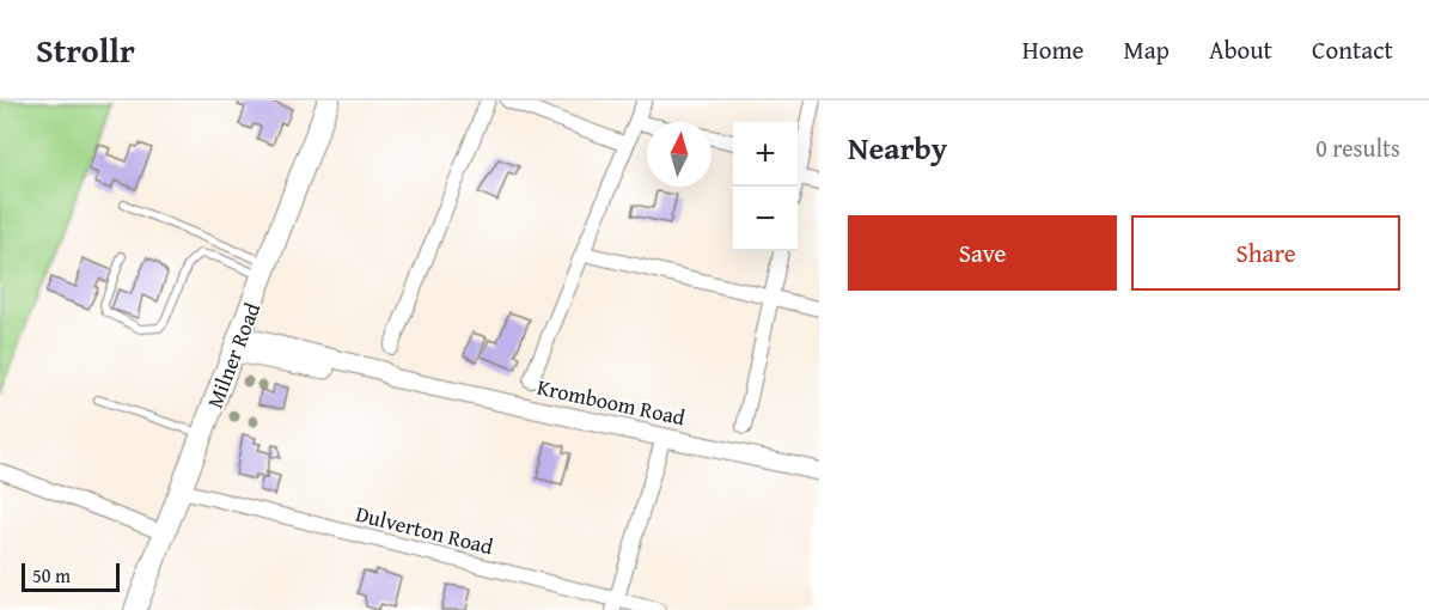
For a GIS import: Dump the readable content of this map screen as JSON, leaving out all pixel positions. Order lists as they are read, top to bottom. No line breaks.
{"streets":{"main road":["Milner Road"],"street":["Kromboom Road","Dulverton Road"]},"crossings":[["Milner Road","Kromboom Road"],["Milner Road","Dulverton Road"]],"scale_bar":"50 m","north":"top","page":{"header":"Strollr","nav":["Home","Map","About","Contact"],"heading":["Nearby","0 results"],"map_buttons":["+","−"],"buttons":["Save","Share"],"scale":"50 m"}}
